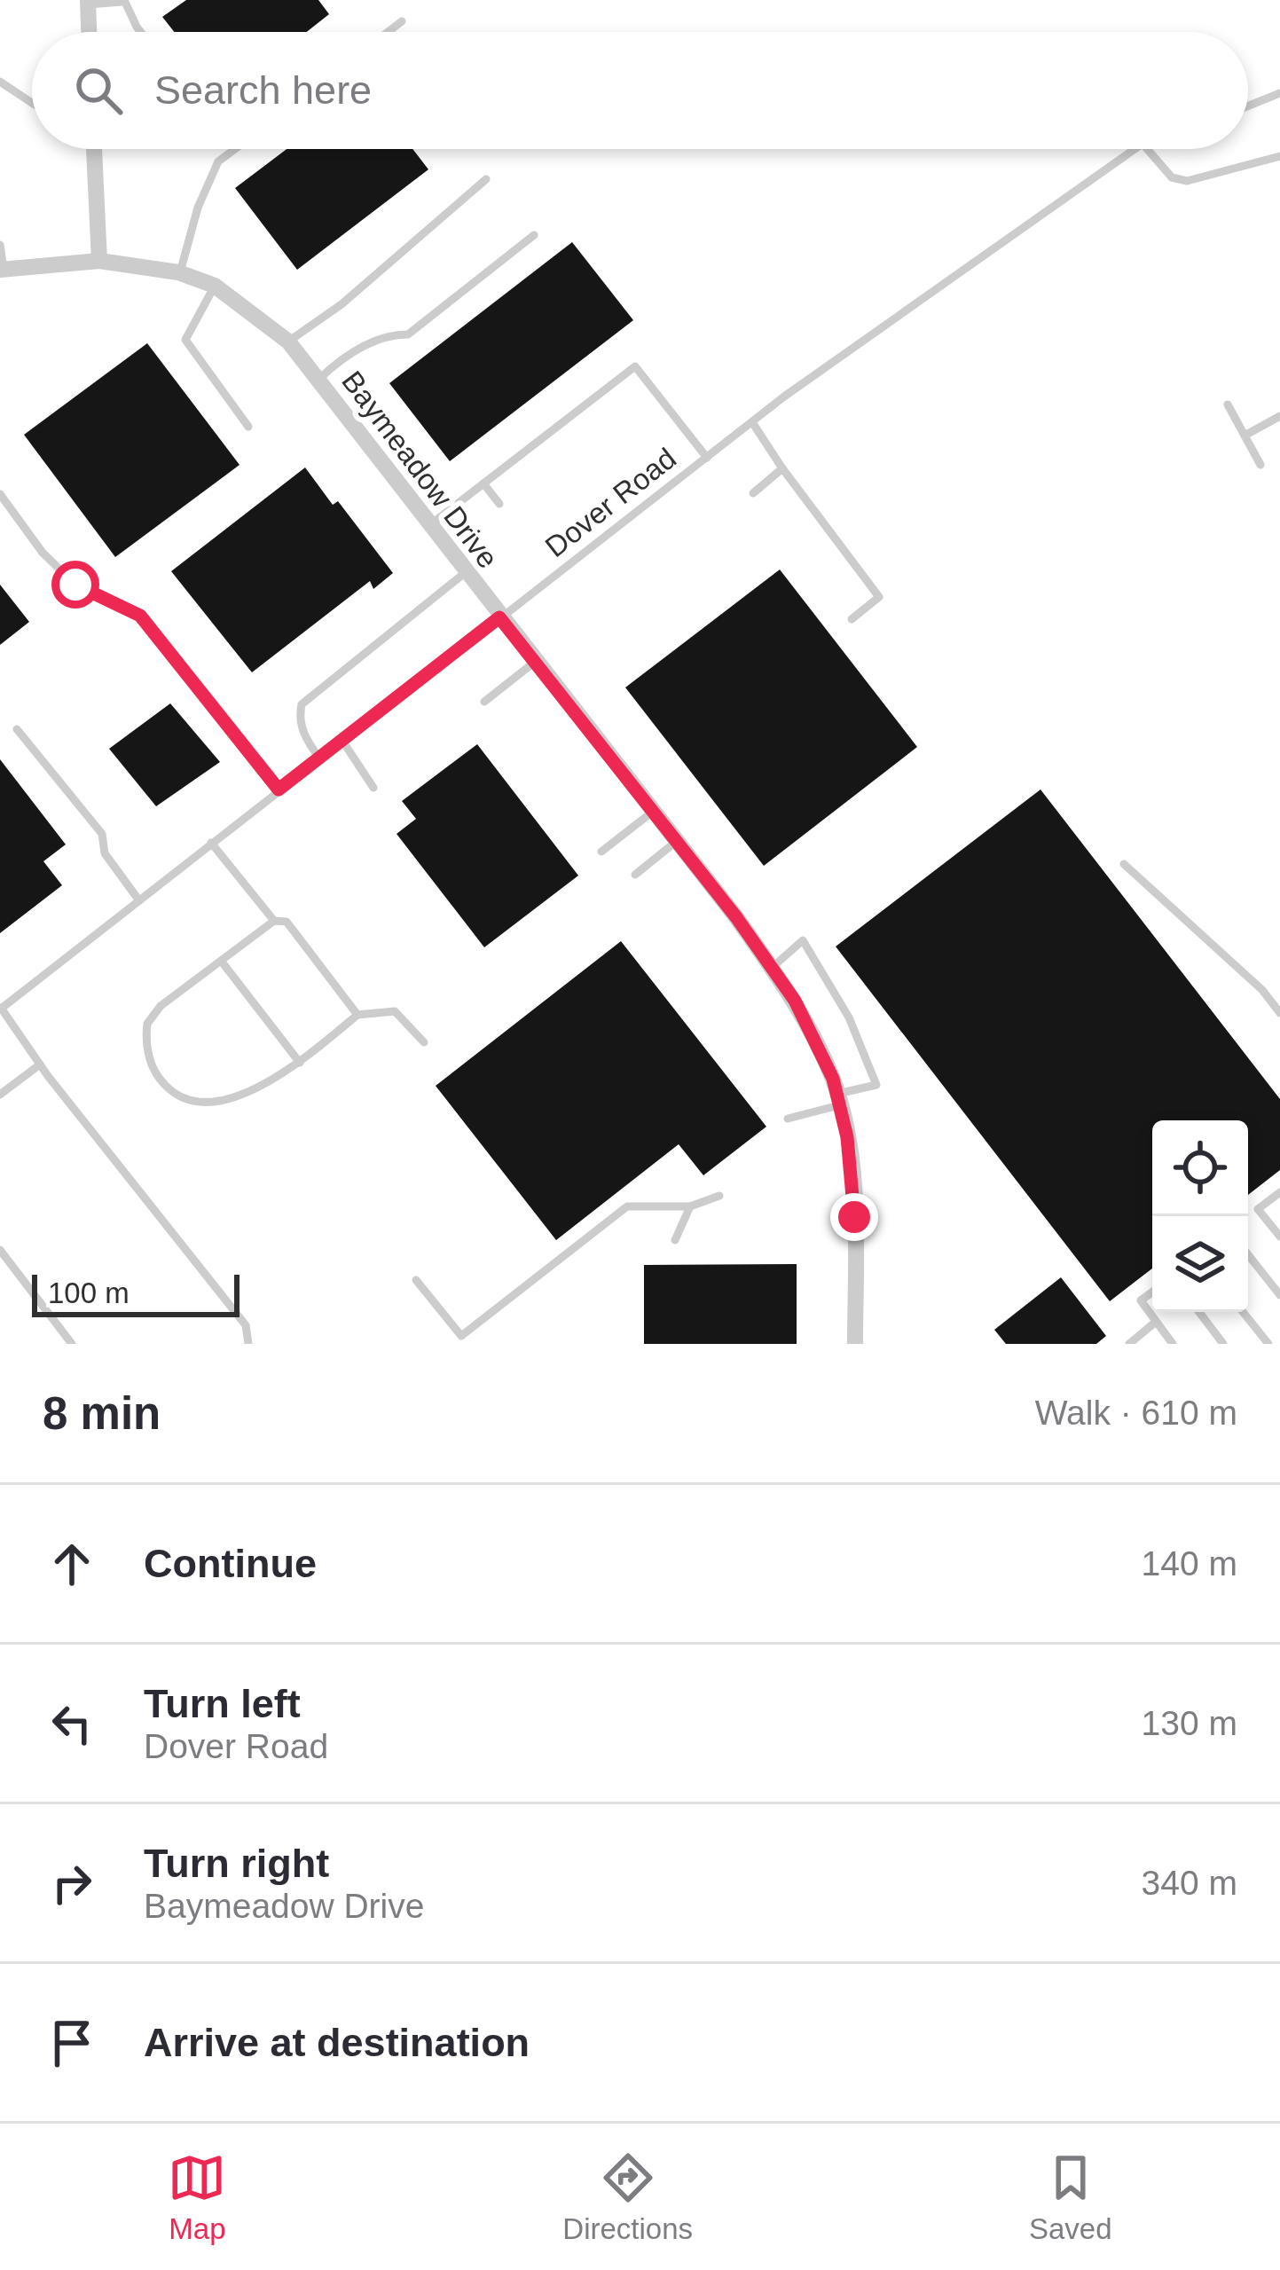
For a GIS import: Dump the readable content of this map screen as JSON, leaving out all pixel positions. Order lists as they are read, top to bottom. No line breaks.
{"streets":{"street":["Baymeadow Drive"],"lane":["Dover Road"]},"crossings":[["Baymeadow Drive","Dover Road"]],"scale_bar":"100 m","page":{"search":"Search here","scale":"100 m","heading":["8 min","Walk · 610 m"],"list":[["Continue","140 m"],["Turn left","Dover Road","130 m"],["Turn right","Baymeadow Drive","340 m"],"Arrive at destination"],"nav":["Map","Directions","Saved"]}}
